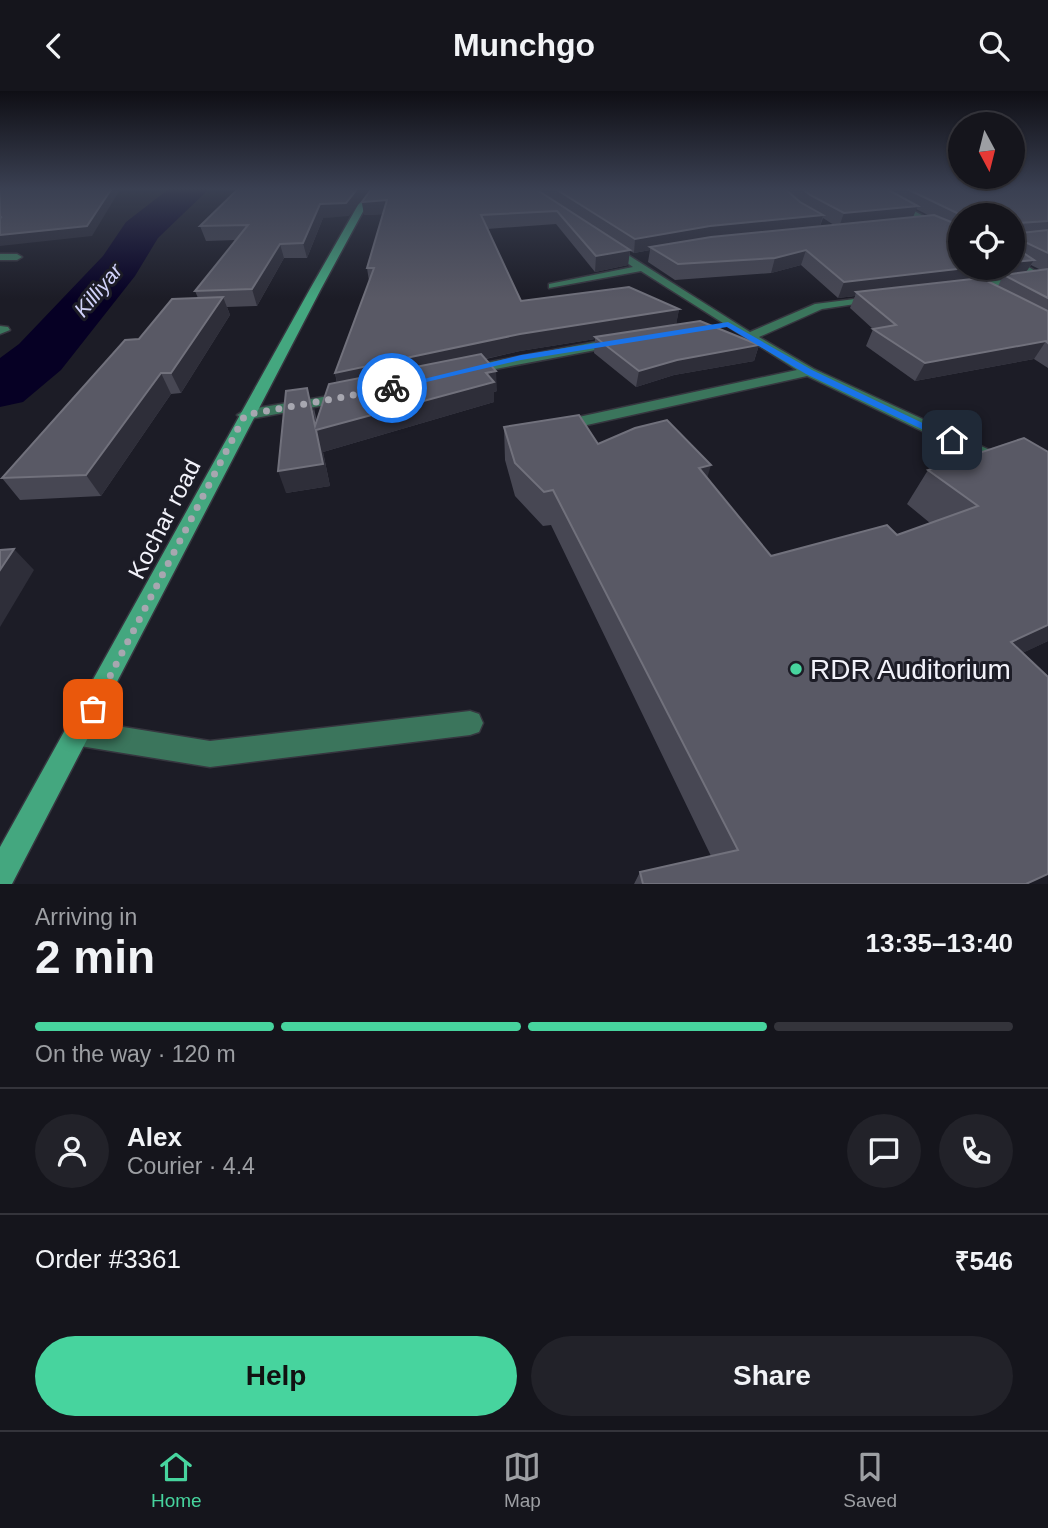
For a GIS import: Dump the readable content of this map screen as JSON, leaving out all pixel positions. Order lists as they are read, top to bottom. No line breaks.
{"streets":{"street":["Kochar road"]},"water":["Killiyar"],"places":["RDR Auditorium"],"north":"bottom","page":{"header":"Munchgo","heading":["2 min","Arriving in","13:35–13:40"],"panel":["Alex","Courier · 4.4","Order #3361","₹546"],"bar":"On the way · 120 m","buttons":["Help","Share"],"tabs":["Home","Map","Saved"]}}
